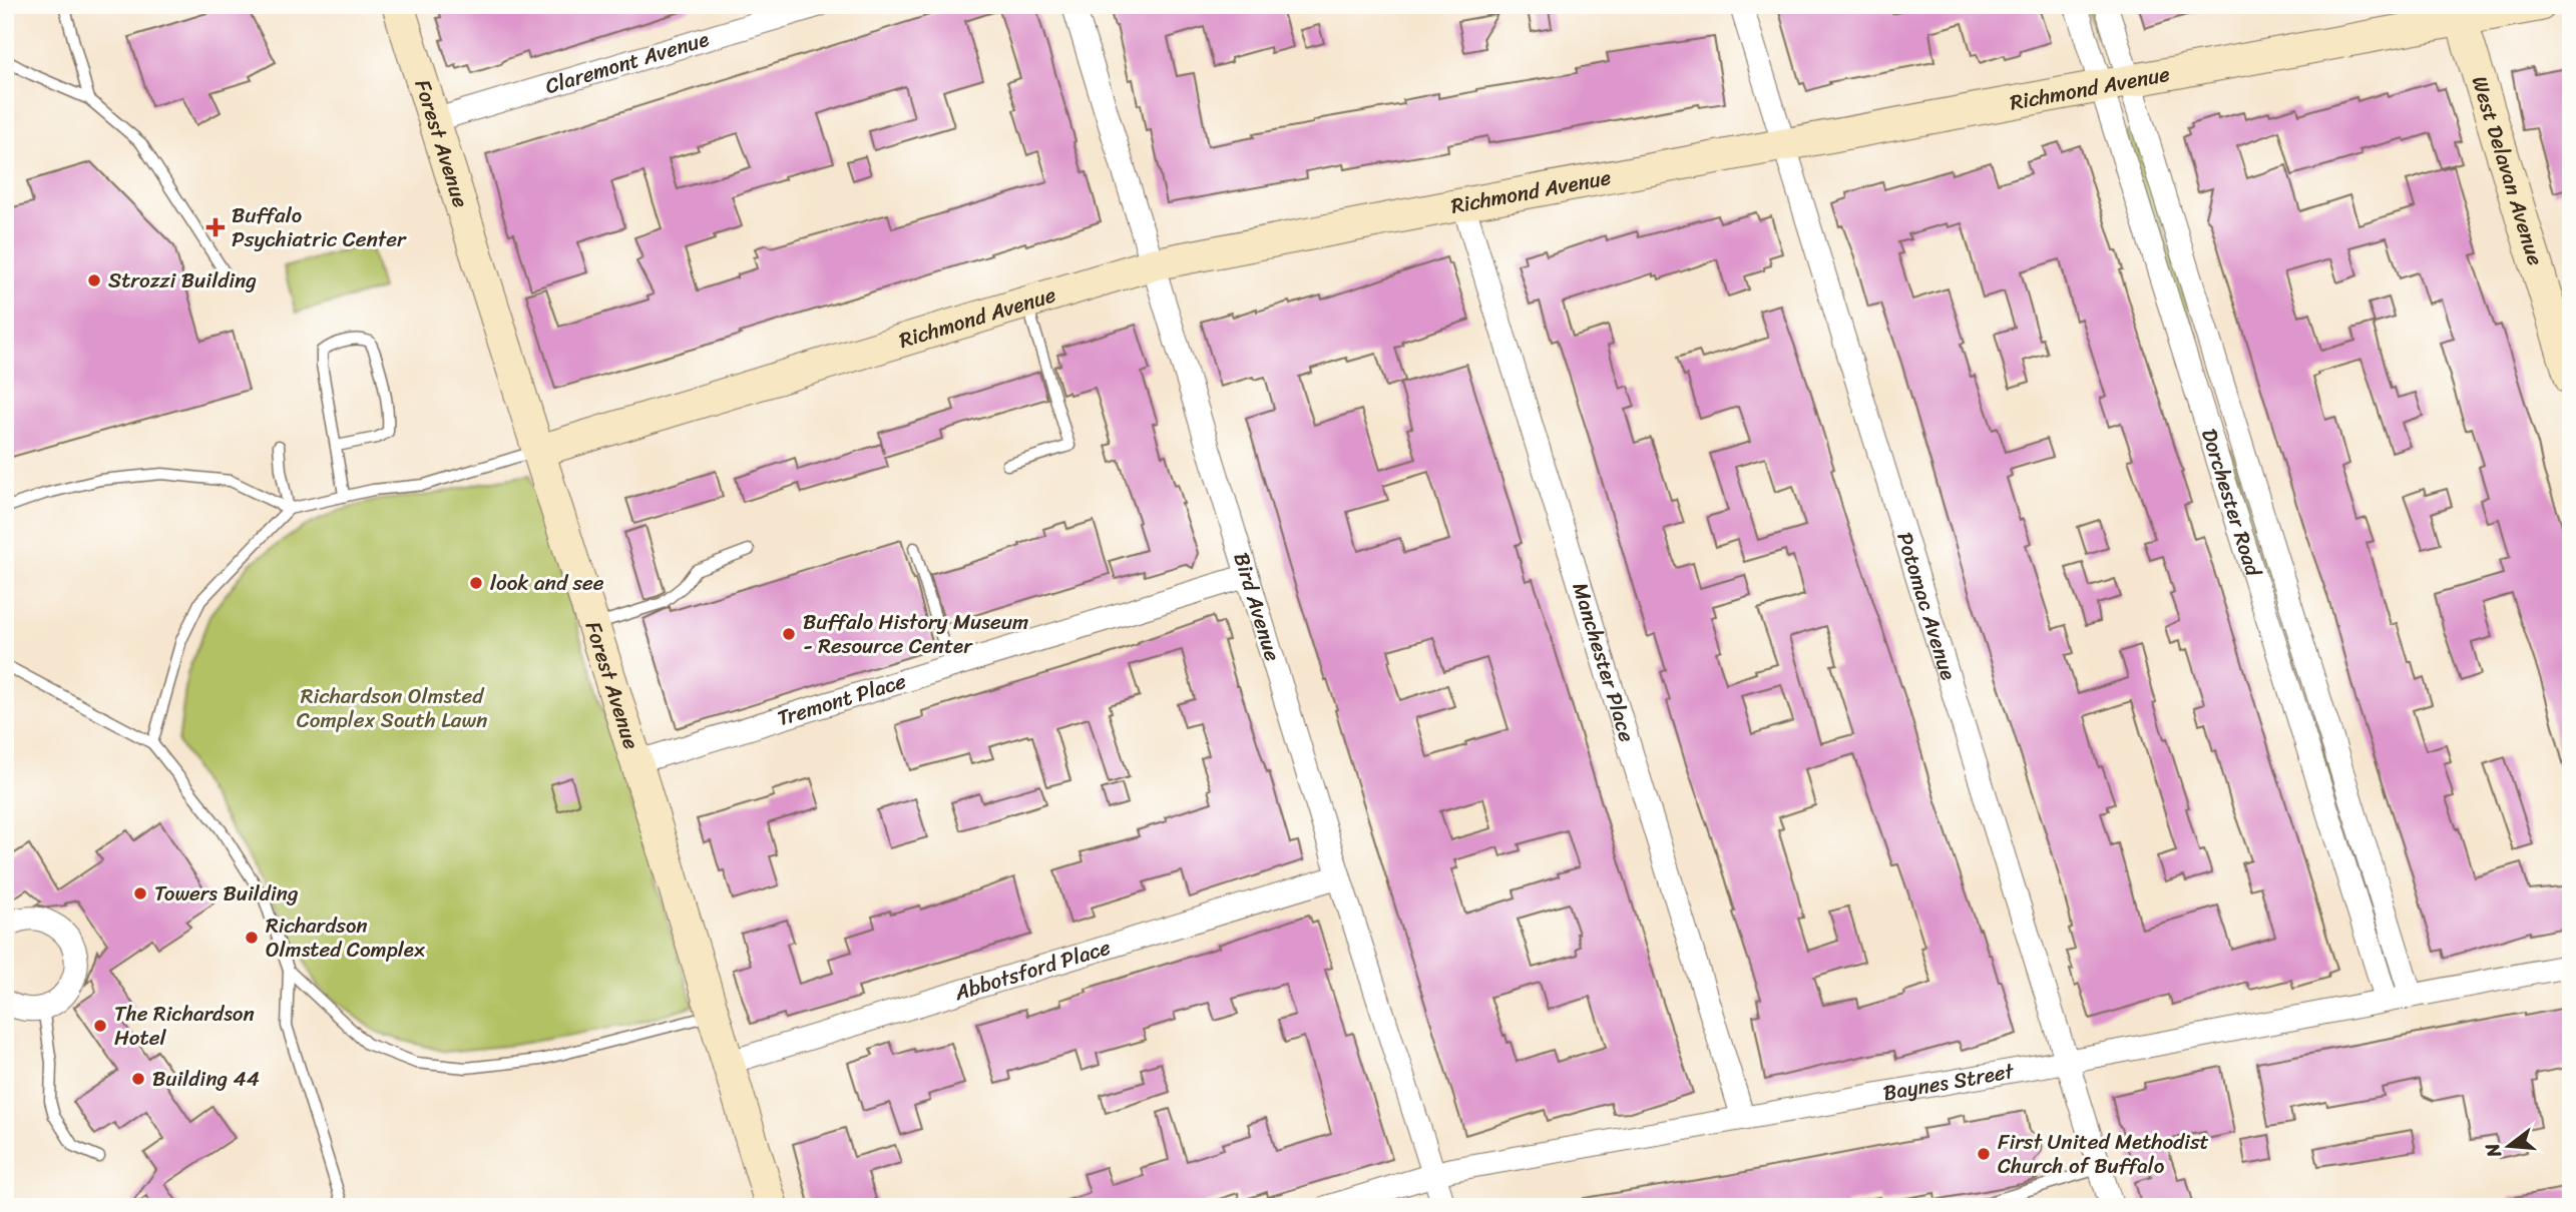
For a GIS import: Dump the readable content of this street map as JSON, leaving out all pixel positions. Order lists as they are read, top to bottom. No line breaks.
{"streets":{"street":["Claremont Avenue","Richmond Avenue","Forest Avenue","West Delavan Avenue","Dorchester Road","Potomac Avenue","Bird Avenue","Manchester Place","Tremont Place","Abbotsford Place","Baynes Street"]},"crossings":[["Claremont Avenue","Forest Avenue"],["Richmond Avenue","Forest Avenue"],["Richmond Avenue","West Delavan Avenue"],["Richmond Avenue","Dorchester Road"],["Richmond Avenue","Potomac Avenue"],["Richmond Avenue","Bird Avenue"],["Richmond Avenue","Manchester Place"],["Forest Avenue","Tremont Place"],["Forest Avenue","Abbotsford Place"],["Dorchester Road","Baynes Street"],["Potomac Avenue","Baynes Street"],["Bird Avenue","Tremont Place"],["Bird Avenue","Abbotsford Place"],["Bird Avenue","Baynes Street"],["Manchester Place","Baynes Street"]],"parks":["Richardson Olmsted Complex South Lawn"],"places":{"health":["Buffalo Psychiatric Center"],"other":["Strozzi Building","look and see","Buffalo History Museum - Resource Center","Towers Building","Richardson Olmsted Complex","The Richardson Hotel","Building 44","First United Methodist Church of Buffalo"]},"north":"left"}
